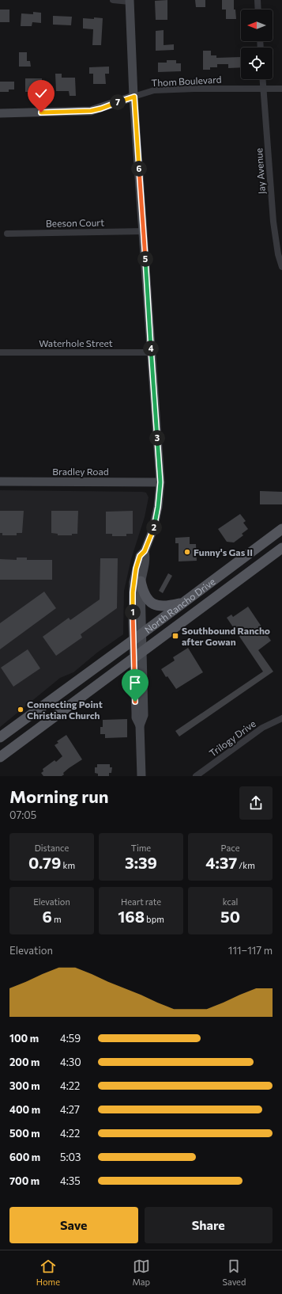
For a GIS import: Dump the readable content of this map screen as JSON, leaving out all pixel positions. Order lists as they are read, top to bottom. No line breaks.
{"streets":{"main road":["North Rancho Drive"],"street":["Thom Boulevard","Jay Avenue","Beeson Court","Waterhole Street","Bradley Road","Trilogy Drive"]},"crossings":[["Thom Boulevard","Jay Avenue"]],"places":{"other":["Funny's Gas II","Connecting Point Christian Church"],"transit":["Southbound Rancho after Gowan"]},"north":"left","page":{"pins":["7","6","5","4","3","2","1"],"heading":["Morning run","07:05"],"stats":[["Distance","0.79 km"],["Time","3:39"],["Pace","4:37 /km"],["Elevation","6 m"],["Heart rate","168 bpm"],["kcal","50"]],"chart":["Elevation","111–117 m"],"list":[{"name":"100 m","note":"4:59"},{"name":"200 m","note":"4:30"},{"name":"300 m","note":"4:22"},{"name":"400 m","note":"4:27"},{"name":"500 m","note":"4:22"},{"name":"600 m","note":"5:03"},{"name":"700 m","note":"4:35"}],"buttons":["Save","Share"],"tabs":["Home","Map","Saved"]}}
